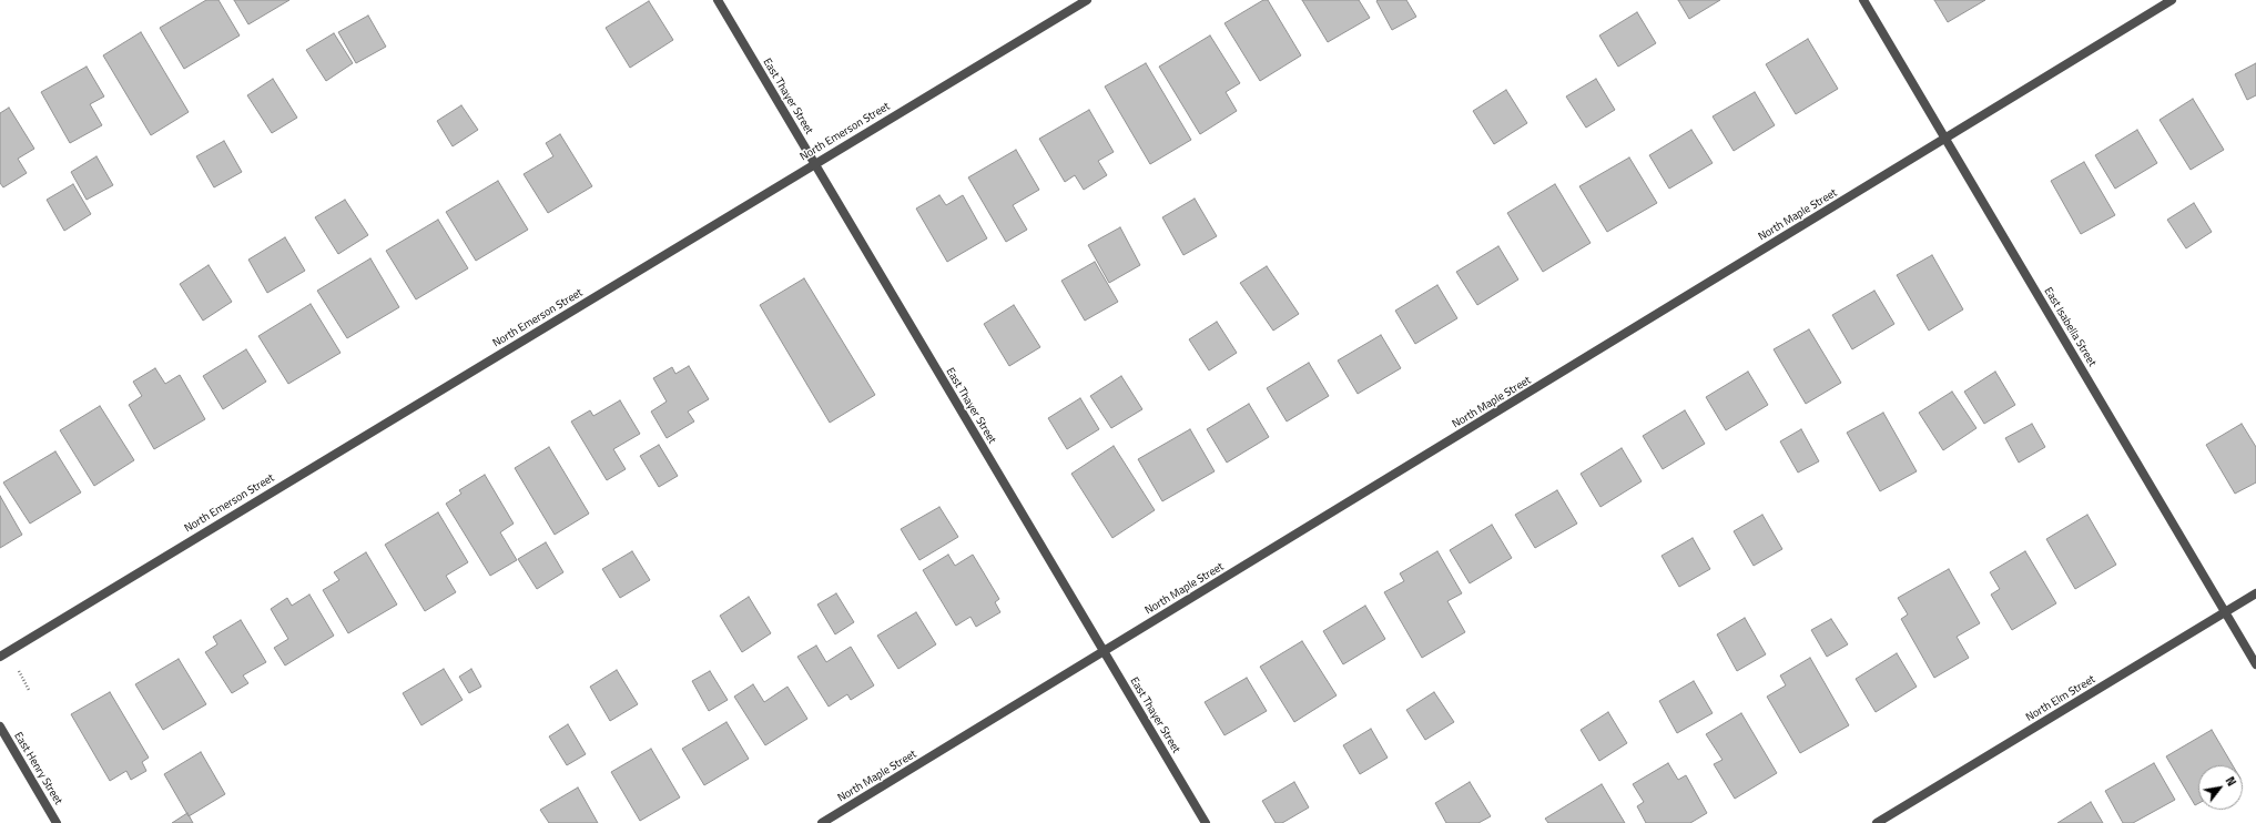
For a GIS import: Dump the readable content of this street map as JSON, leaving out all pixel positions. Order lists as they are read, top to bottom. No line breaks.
{"streets":{"street":["East Thayer Street","North Emerson Street","North Maple Street","East Isabella Street","North Elm Street","East Henry Street"]},"crossings":[["East Thayer Street","North Emerson Street"],["East Thayer Street","North Maple Street"],["North Maple Street","East Isabella Street"],["East Isabella Street","North Elm Street"]],"north":"top right"}
